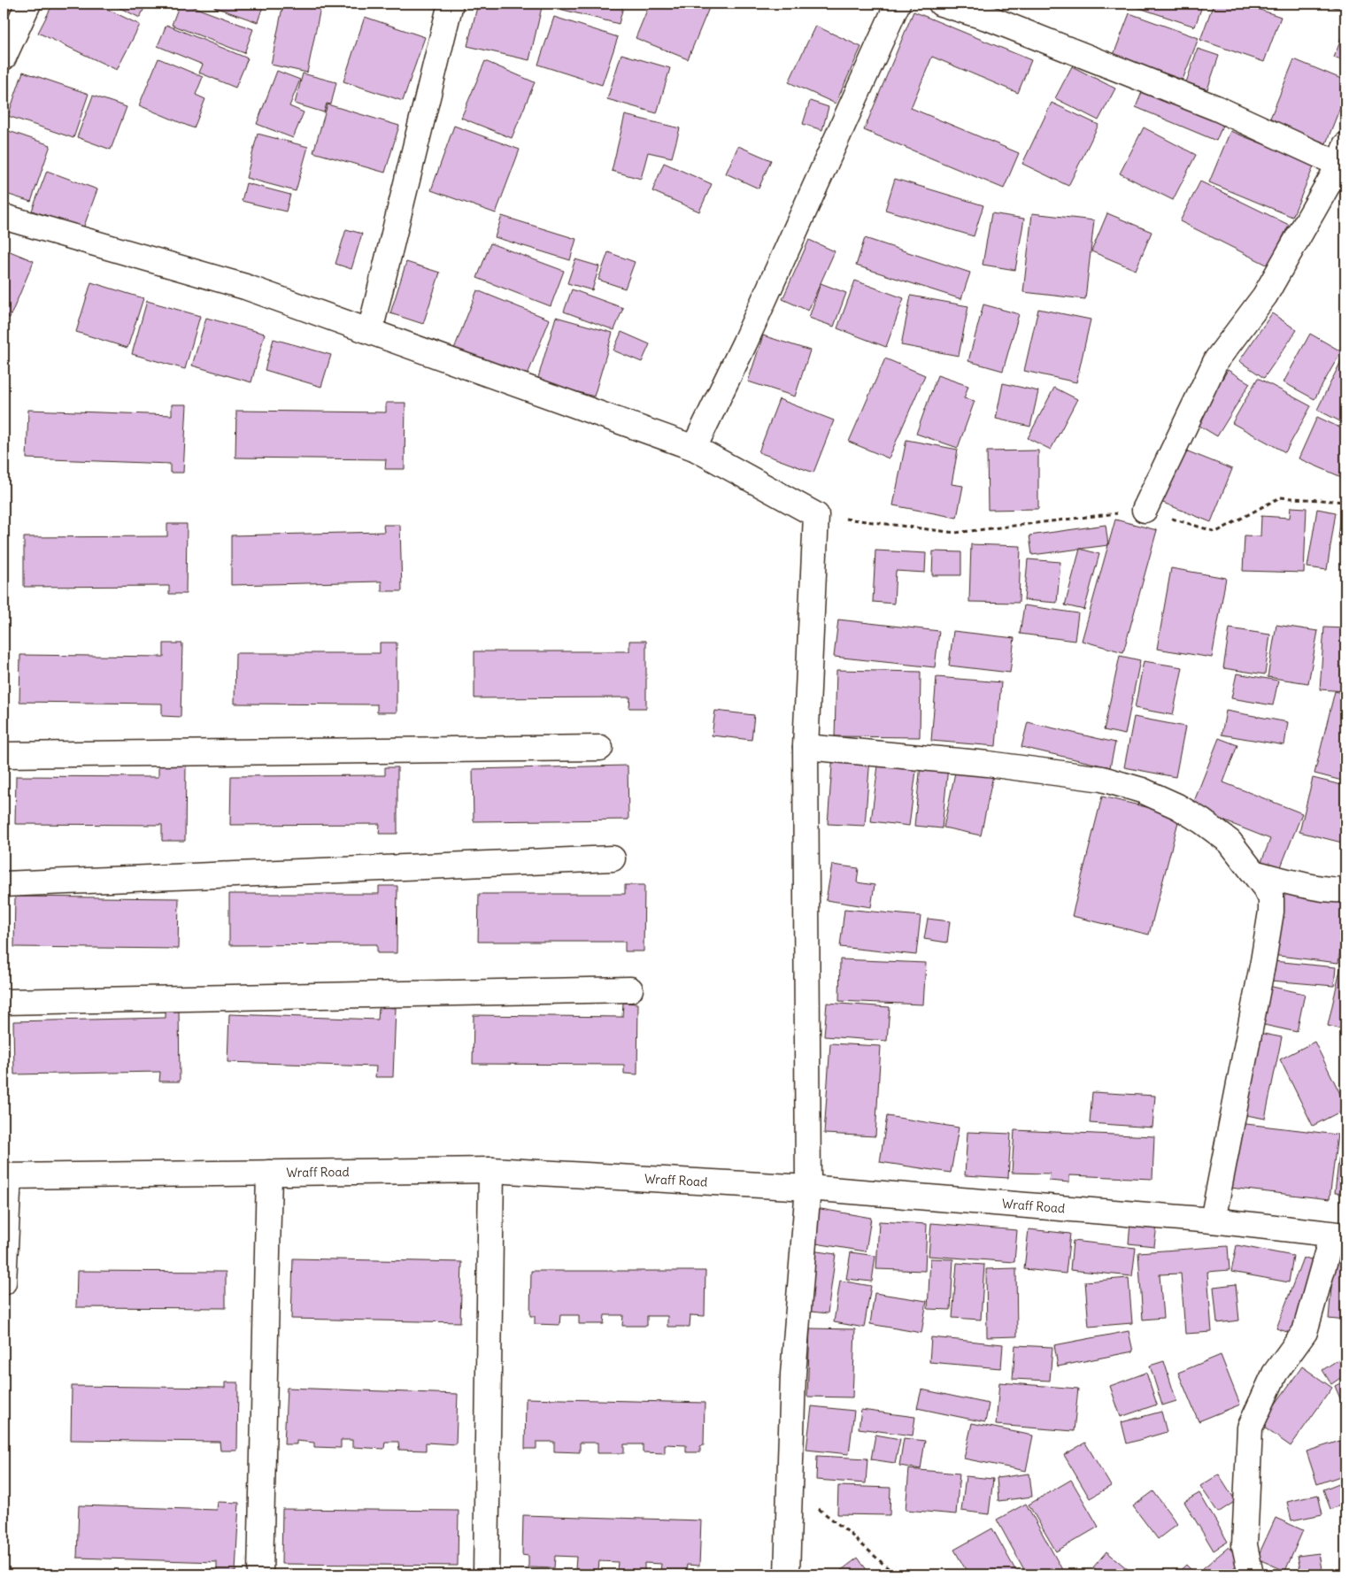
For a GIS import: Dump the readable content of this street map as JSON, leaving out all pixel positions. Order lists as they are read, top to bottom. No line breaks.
{"streets":{"street":["Wraff Road"]}}
